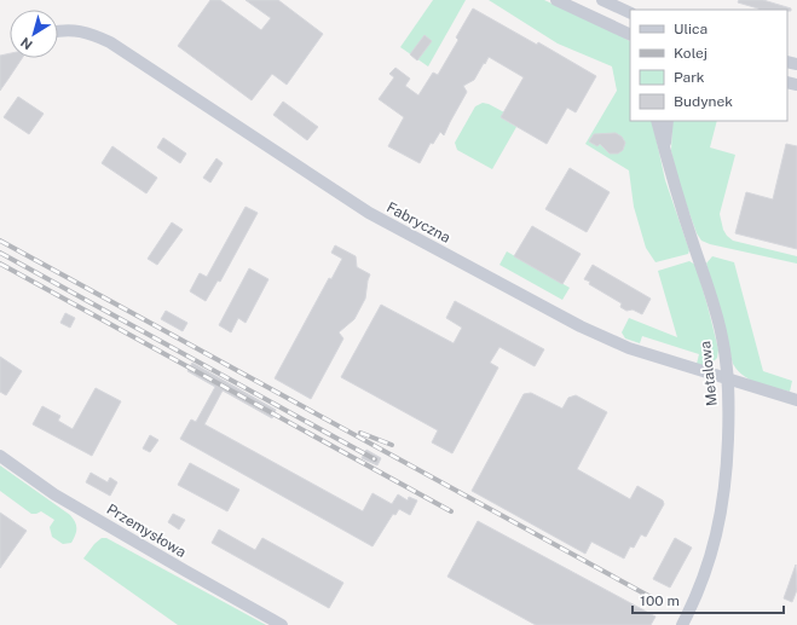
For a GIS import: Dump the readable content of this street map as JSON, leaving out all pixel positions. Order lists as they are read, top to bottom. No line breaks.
{"streets":{"street":["Fabryczna","Metalowa","Przemysłowa"]},"crossings":[["Fabryczna","Metalowa"]],"legend":["Ulica","Kolej","Park","Budynek"],"scale_bar":"100 m","north":"bottom left"}
